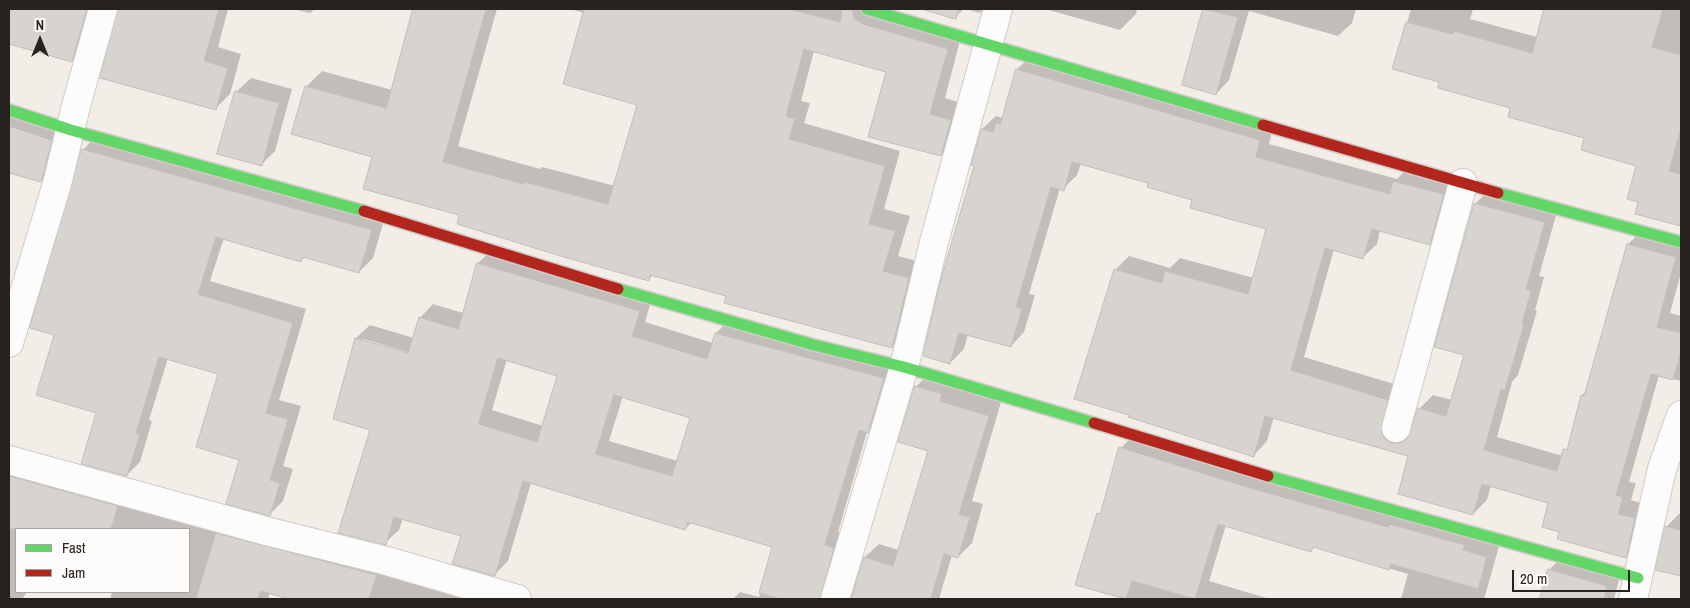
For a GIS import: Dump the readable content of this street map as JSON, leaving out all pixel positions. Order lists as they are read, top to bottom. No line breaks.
{"legend":["Fast","Jam"],"scale_bar":"20 m","north":"top"}
